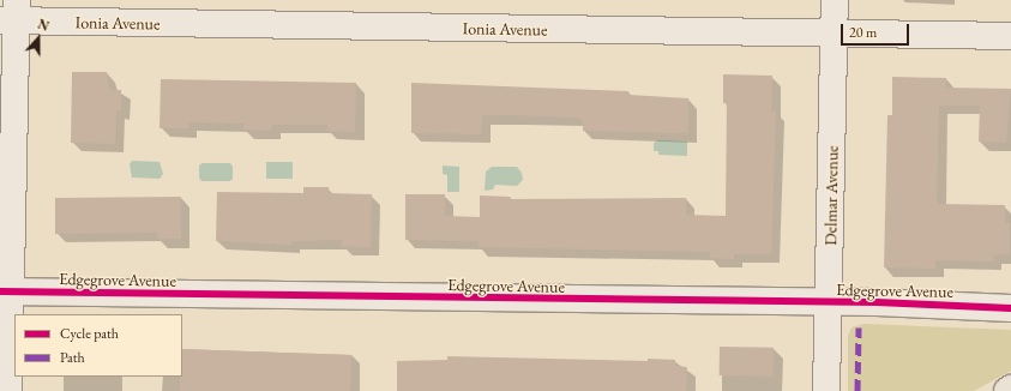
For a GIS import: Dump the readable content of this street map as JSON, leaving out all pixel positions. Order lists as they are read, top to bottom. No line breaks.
{"streets":{"street":["Ionia Avenue","Delmar Avenue","Edgegrove Avenue"]},"crossings":[["Ionia Avenue","Delmar Avenue"],["Delmar Avenue","Edgegrove Avenue"]],"legend":["Cycle path","Path"],"scale_bar":"20 m","north":"top"}
